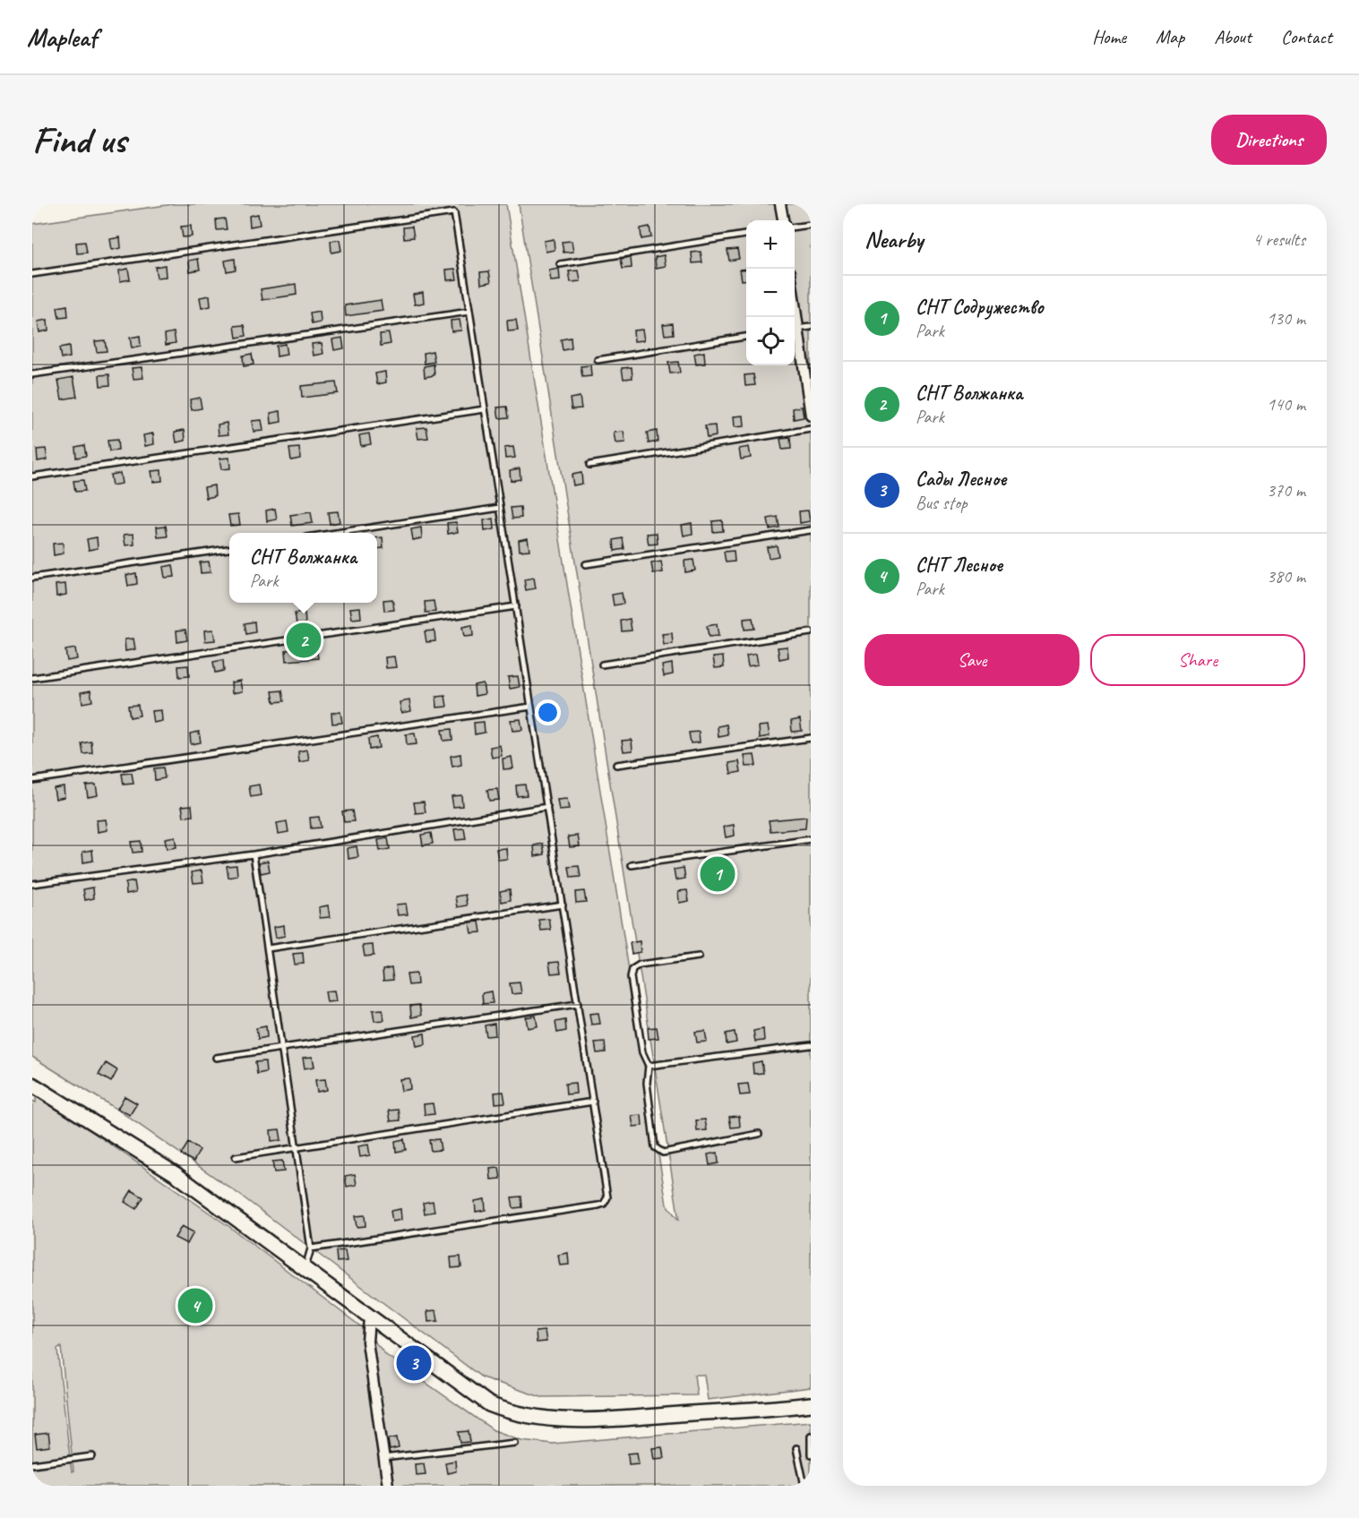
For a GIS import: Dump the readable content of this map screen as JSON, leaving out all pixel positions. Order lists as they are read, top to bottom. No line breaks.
{"page":{"header":"Mapleaf","nav":["Home","Map","About","Contact"],"buttons":["Directions",["Save","Share"]],"title":"Find us","heading":["Nearby","4 results"],"map_buttons":["+","−"],"list":[{"mark":"1","name":"СНТ Содружество","note":"Park","value":"130 m"},{"mark":"2","name":"СНТ Волжанка","note":"Park","value":"140 m"},{"mark":"3","name":"Сады Лесное","note":"Bus stop","value":"370 m"},{"mark":"4","name":"СНТ Лесное","note":"Park","value":"380 m"}],"popup":["СНТ Волжанка","Park"],"pins":["2","1","4","3"]}}
